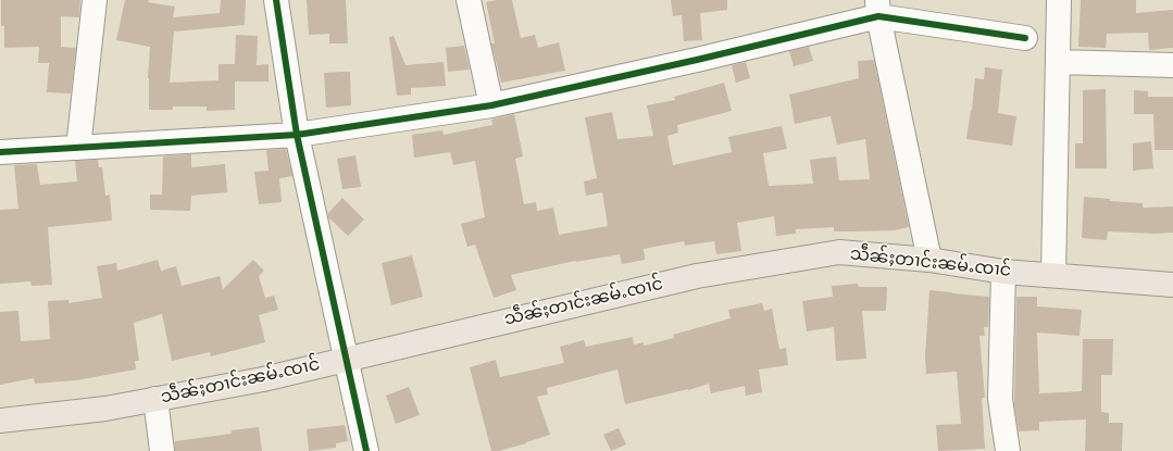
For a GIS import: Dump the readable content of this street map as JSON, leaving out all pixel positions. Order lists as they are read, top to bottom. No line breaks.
{"streets":{"highway":["သဵၼ်ႈတၢင်းၼမ်ႉၸၢင်"]}}
